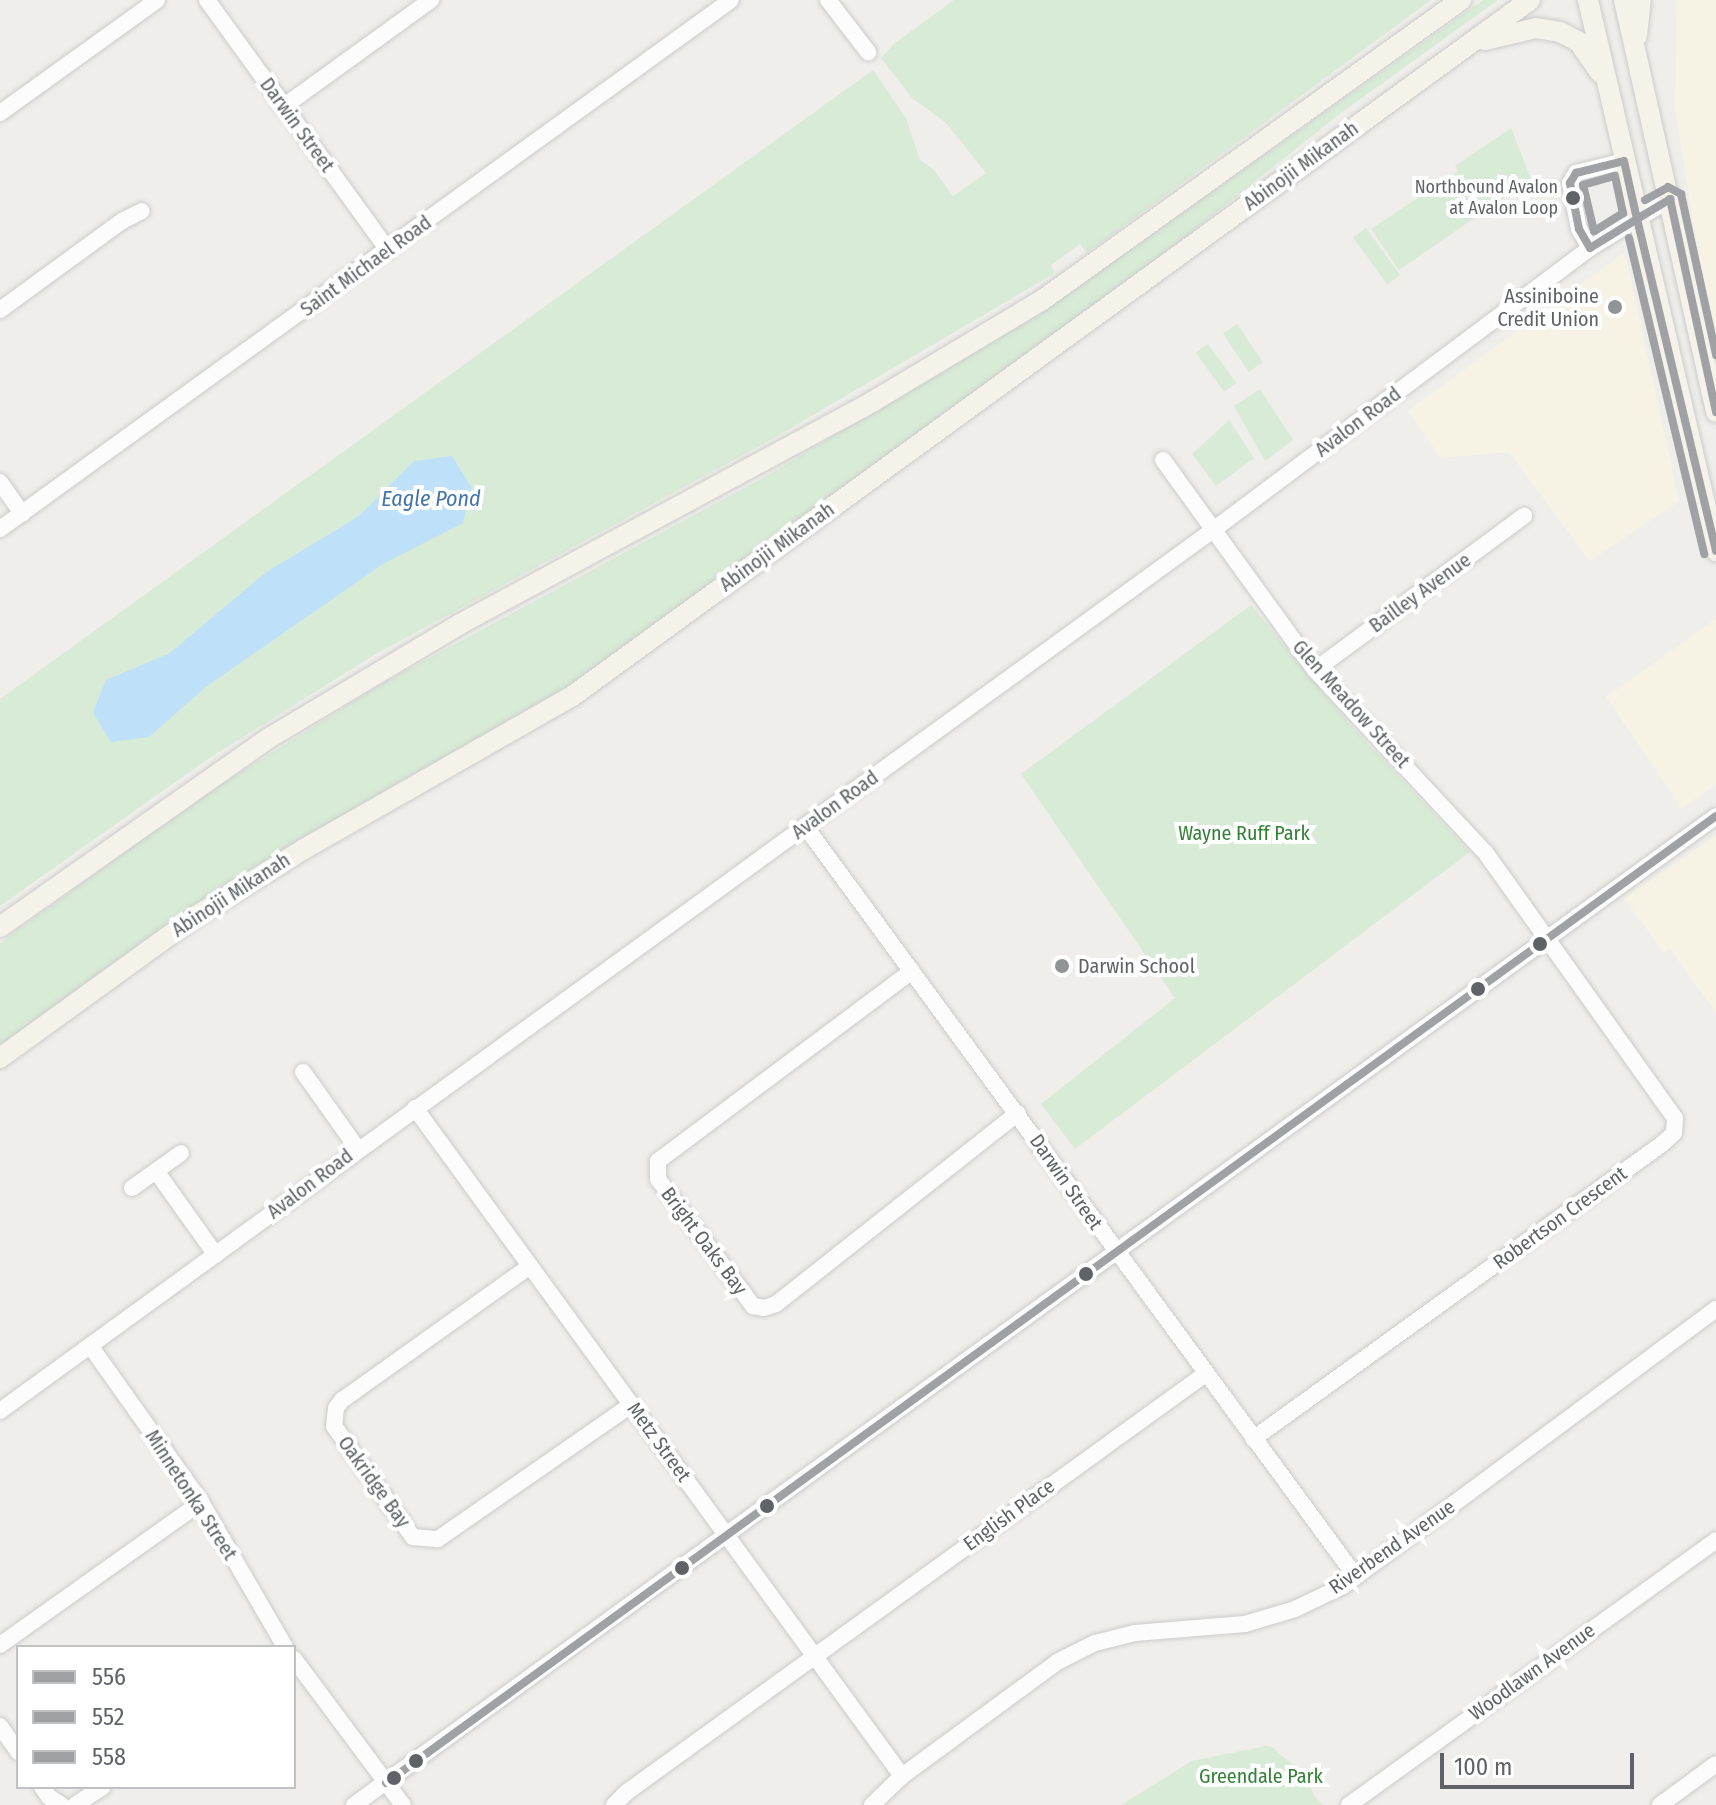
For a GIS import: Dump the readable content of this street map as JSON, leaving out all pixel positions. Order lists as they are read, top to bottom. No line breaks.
{"streets":{"main road":["Abinojii Mikanah"],"street":["Darwin Street","Saint Michael Road","Avalon Road","Bailley Avenue","Glen Meadow Street","Robertson Crescent","Bright Oaks Bay","Metz Street","Oakridge Bay","Minnetonka Street","English Place","Riverbend Avenue","Woodlawn Avenue"]},"crossings":[["Darwin Street","Saint Michael Road"],["Darwin Street","Avalon Road"],["Darwin Street","Robertson Crescent"],["Darwin Street","Bright Oaks Bay"],["Darwin Street","English Place"],["Darwin Street","Riverbend Avenue"],["Avalon Road","Glen Meadow Street"],["Avalon Road","Metz Street"],["Avalon Road","Minnetonka Street"],["Bailley Avenue","Glen Meadow Street"],["Glen Meadow Street","Robertson Crescent"],["Metz Street","Oakridge Bay"],["Metz Street","English Place"],["Metz Street","Riverbend Avenue"]],"water":["Eagle Pond"],"parks":["Wayne Ruff Park","Greendale Park"],"places":["Northbound Avalon at Avalon Loop","Assiniboine Credit Union","Darwin School"],"lines":["transit line 552","transit line 558","transit line 556"],"legend":["556","552","558"],"scale_bar":"100 m"}
